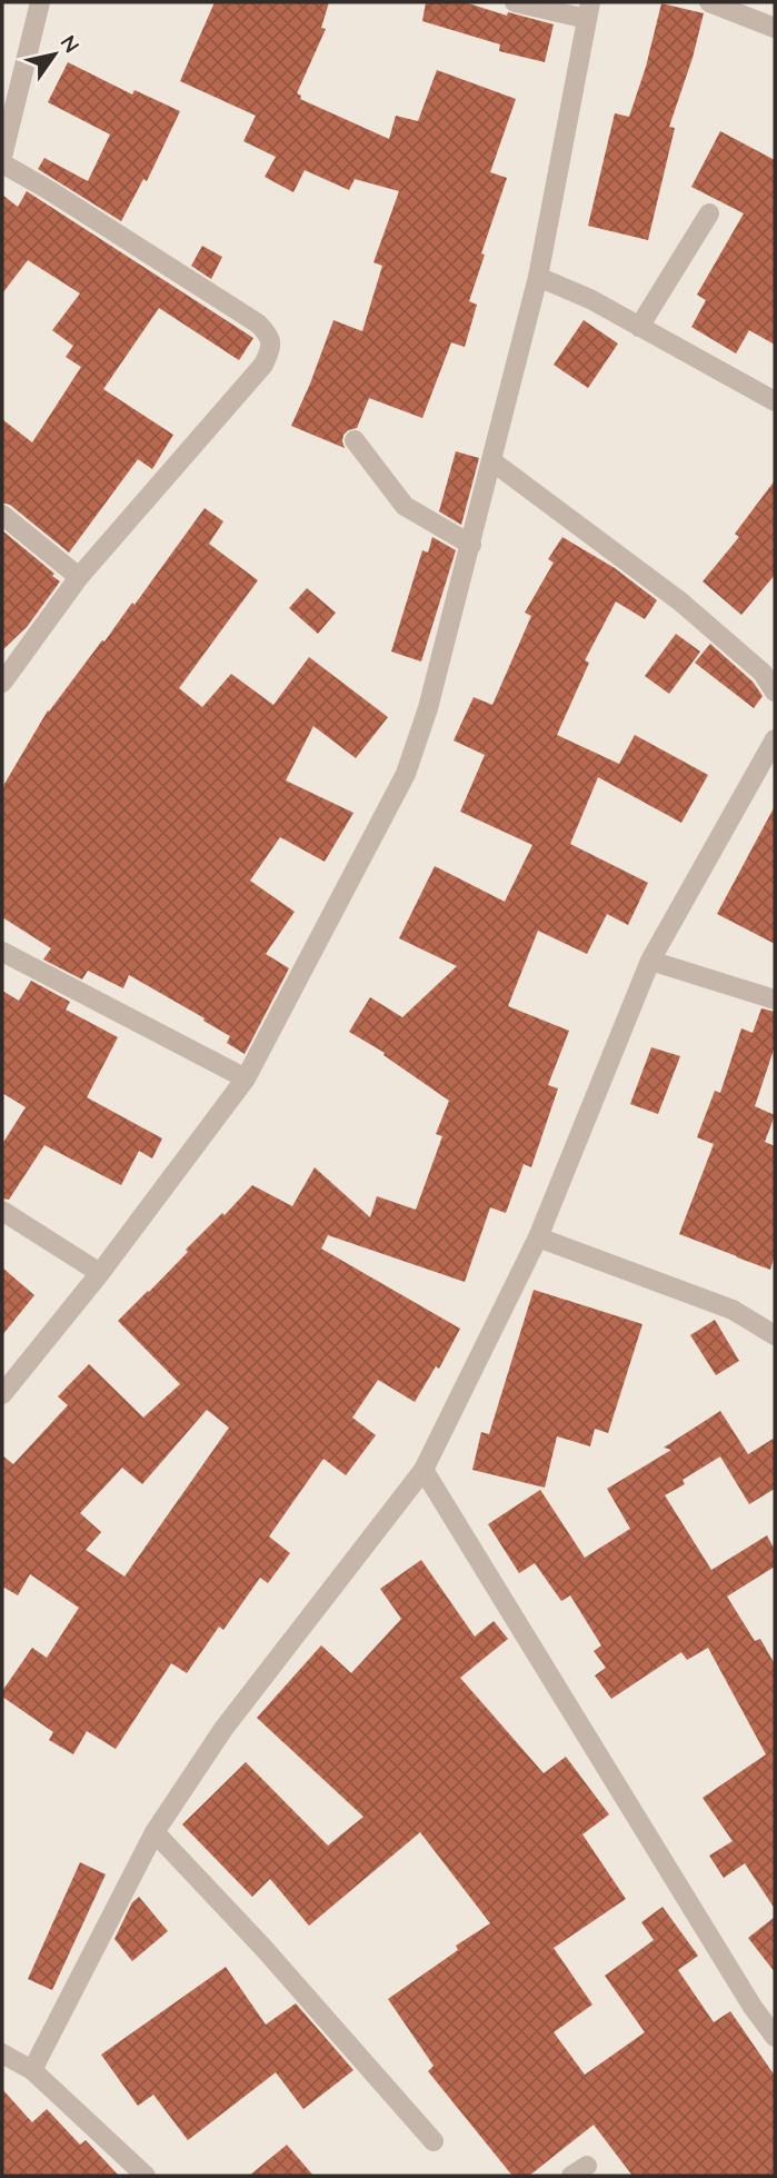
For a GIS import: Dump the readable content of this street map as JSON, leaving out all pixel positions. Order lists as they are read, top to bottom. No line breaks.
{"north":"top right"}
